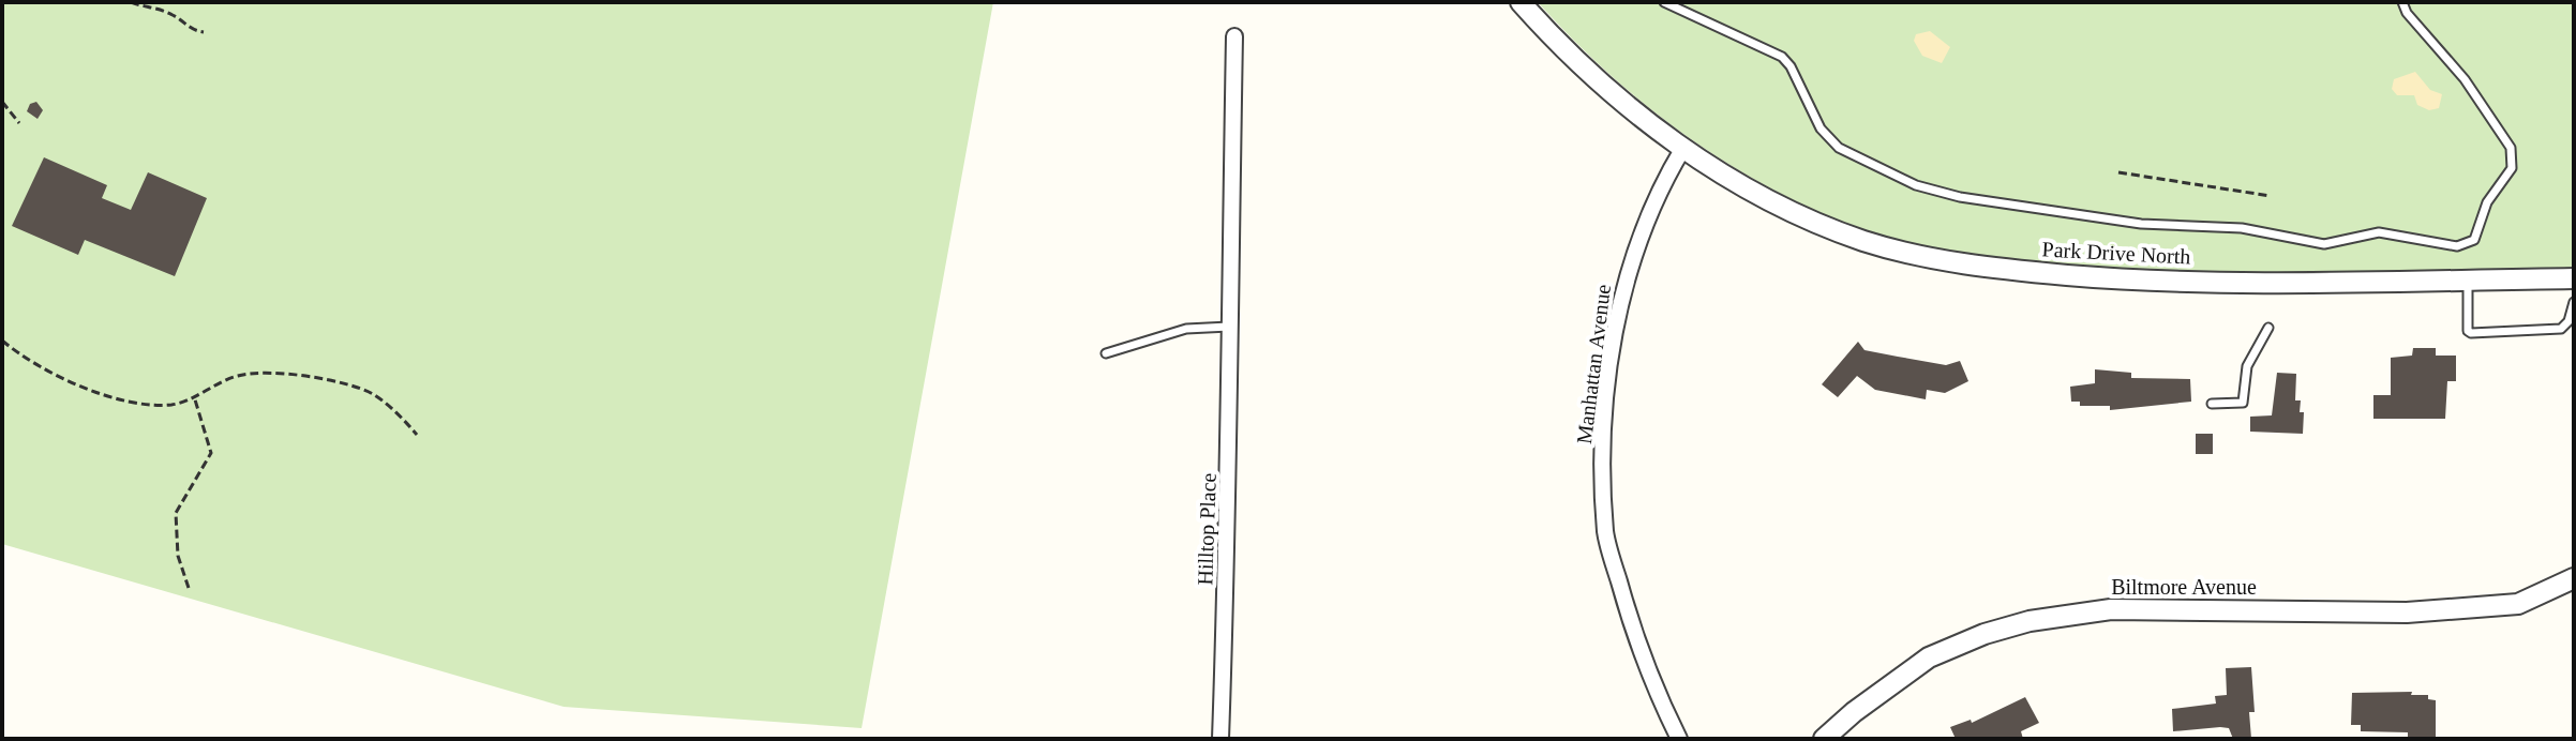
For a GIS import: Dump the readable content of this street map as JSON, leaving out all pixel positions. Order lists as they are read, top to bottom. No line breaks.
{"streets":{"street":["Park Drive North","Manhattan Avenue","Hilltop Place","Biltmore Avenue"]},"crossings":[["Park Drive North","Manhattan Avenue"]]}
